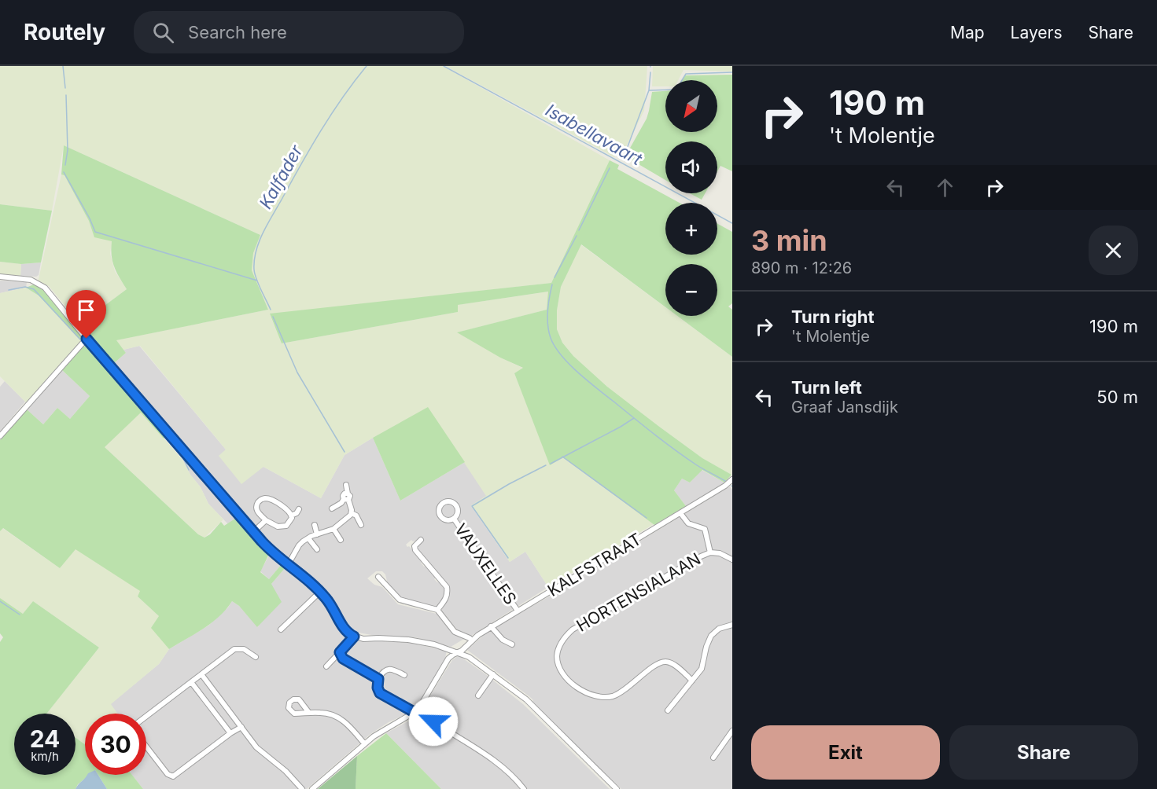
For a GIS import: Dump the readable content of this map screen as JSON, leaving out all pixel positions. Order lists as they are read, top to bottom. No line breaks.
{"streets":{"street":["VAUXELLES","KALFSTRAAT","HORTENSIALAAN"]},"crossings":[["VAUXELLES","KALFSTRAAT"],["KALFSTRAAT","HORTENSIALAAN"]],"water":["Isabellavaart","Kalfader"],"north":"bottom left","page":{"header":"Routely","search":"Search here","nav":["Map","Layers","Share"],"turn":["190 m","'t Molentje"],"map_buttons":["+","−"],"heading":["3 min","890 m · 12:26"],"list":[{"name":"Turn right","note":"'t Molentje","value":"190 m"},{"name":"Turn left","note":"Graaf Jansdijk","value":"50 m"}],"speed":"24 km/h","limit":"30","buttons":["Exit","Share"]}}
